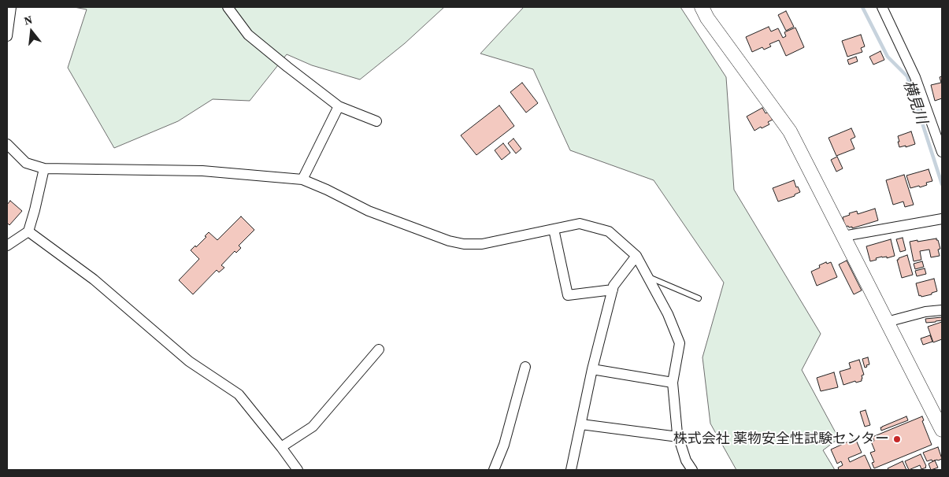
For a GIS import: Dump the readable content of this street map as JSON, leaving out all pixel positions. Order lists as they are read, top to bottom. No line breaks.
{"water":["横見川"],"places":["株式会社 薬物安全性試験センター"],"north":"top"}
